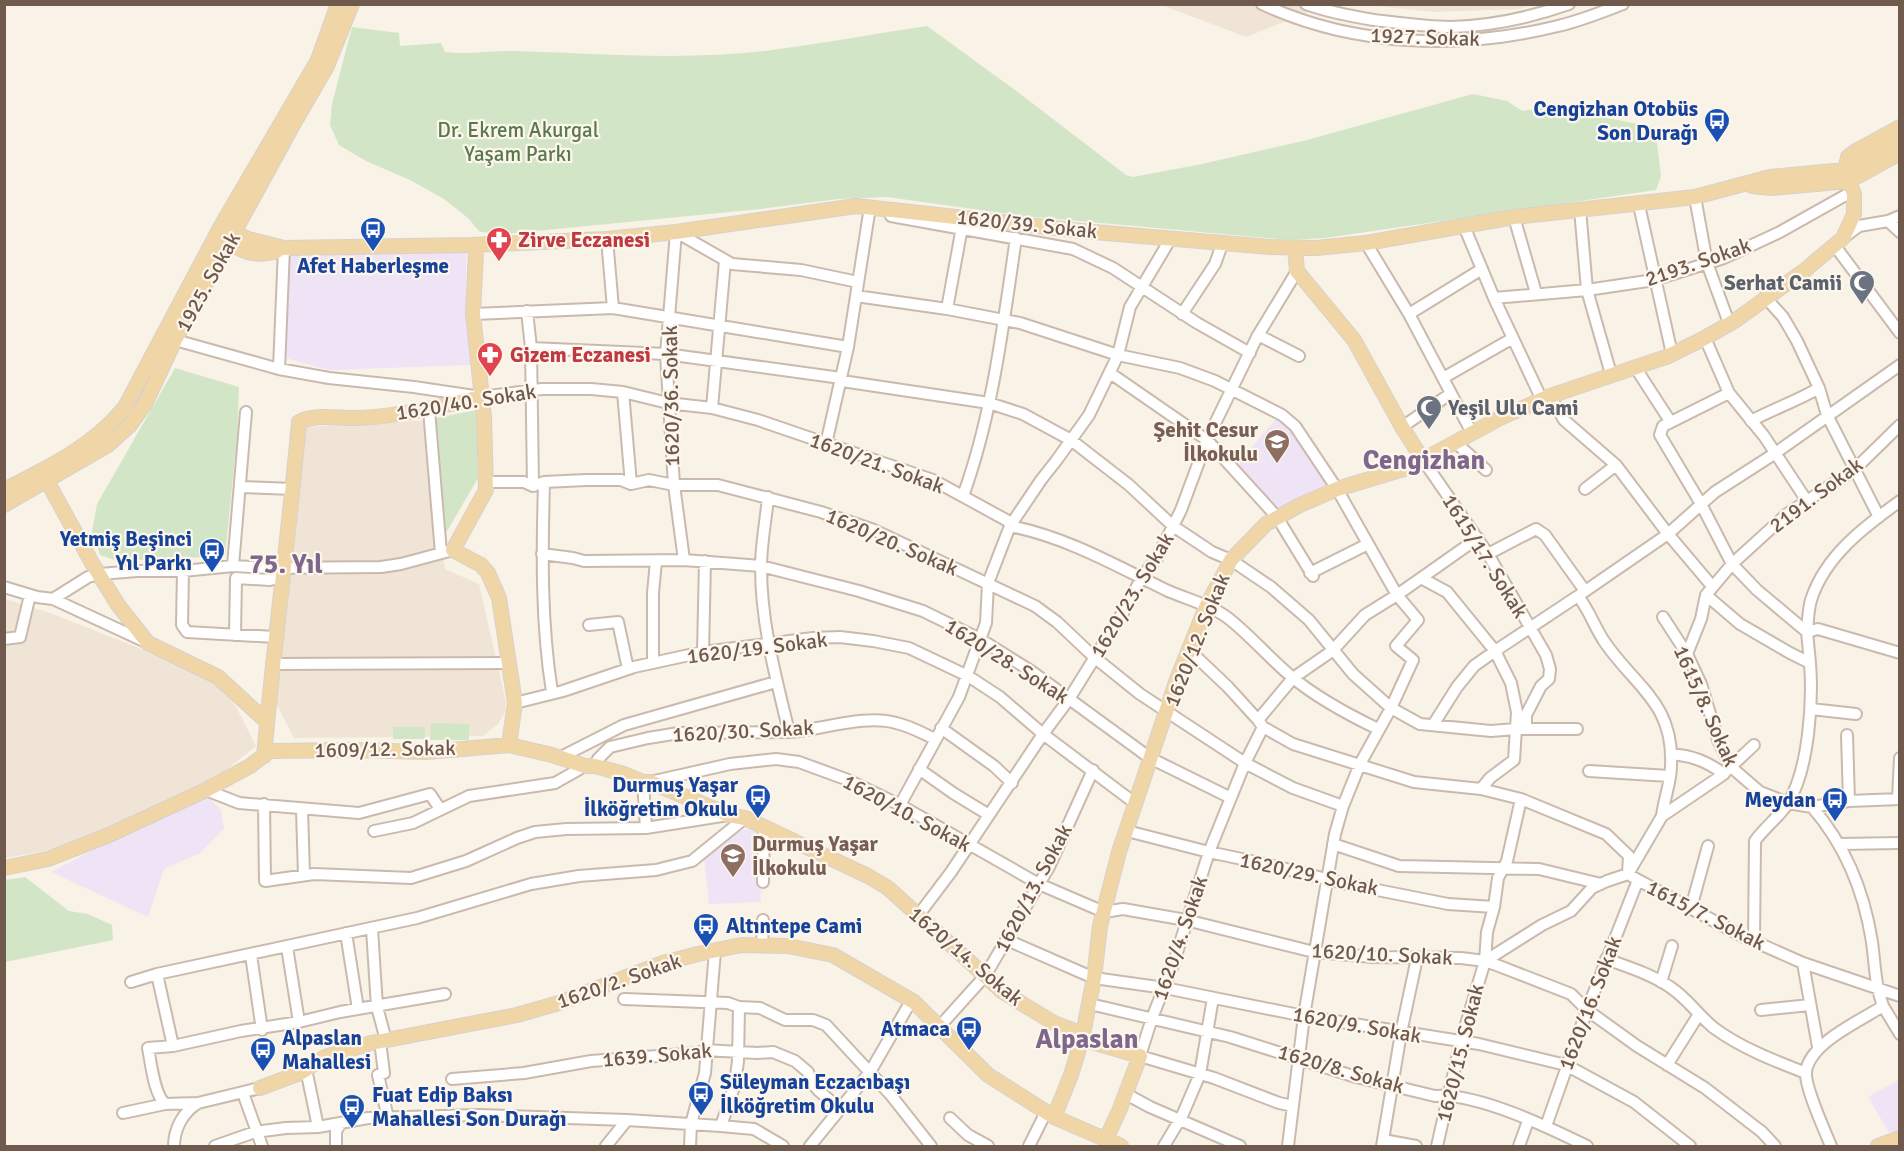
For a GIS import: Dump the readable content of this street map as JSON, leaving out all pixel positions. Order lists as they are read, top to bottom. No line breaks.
{"streets":{"main road":["1620/39. Sokak","1925. Sokak","1620/40. Sokak","1615/17. Sokak","1620/12. Sokak","1609/12. Sokak","1620/4. Sokak","1620/14. Sokak","1620/2. Sokak"],"street":["1927. Sokak","2193. Sokak","1620/36. Sokak","1620/21. Sokak","2191. Sokak","1620/20. Sokak","1620/23. Sokak","1620/19. Sokak","1620/28. Sokak","1615/8. Sokak","1620/30. Sokak","1620/10. Sokak","1620/29. Sokak","1620/13. Sokak","1615/7. Sokak","1620/16. Sokak","1620/9. Sokak","1620/15. Sokak","1639. Sokak","1620/8. Sokak"]},"crossings":[["1620/39. Sokak","2193. Sokak"],["1620/39. Sokak","1925. Sokak"],["1620/39. Sokak","1620/36. Sokak"],["1620/39. Sokak","1620/12. Sokak"],["2193. Sokak","1620/12. Sokak"],["1620/36. Sokak","1620/40. Sokak"],["1620/36. Sokak","1620/21. Sokak"],["1620/36. Sokak","1620/20. Sokak"],["1620/36. Sokak","1620/28. Sokak"],["1620/40. Sokak","1620/21. Sokak"],["1620/21. Sokak","1620/23. Sokak"],["1620/21. Sokak","1620/12. Sokak"],["1620/21. Sokak","1620/4. Sokak"],["1620/20. Sokak","1620/23. Sokak"],["1620/20. Sokak","1620/12. Sokak"],["1620/20. Sokak","1620/4. Sokak"],["1615/17. Sokak","1620/23. Sokak"],["1615/17. Sokak","1620/12. Sokak"],["1615/17. Sokak","1620/4. Sokak"],["1620/23. Sokak","1620/19. Sokak"],["1620/23. Sokak","1620/28. Sokak"],["1620/23. Sokak","1620/10. Sokak"],["1620/23. Sokak","1620/14. Sokak"],["1620/12. Sokak","1620/19. Sokak"],["1620/12. Sokak","1620/28. Sokak"],["1620/12. Sokak","1620/10. Sokak"],["1620/12. Sokak","1620/29. Sokak"],["1620/12. Sokak","1615/7. Sokak"],["1620/12. Sokak","1620/14. Sokak"],["1620/12. Sokak","1620/2. Sokak"],["1620/12. Sokak","1620/9. Sokak"],["1620/12. Sokak","1620/8. Sokak"],["1620/19. Sokak","1620/13. Sokak"],["1620/28. Sokak","1620/4. Sokak"],["1620/30. Sokak","1620/14. Sokak"],["1609/12. Sokak","1620/14. Sokak"],["1620/10. Sokak","1620/13. Sokak"],["1620/10. Sokak","1620/4. Sokak"],["1620/10. Sokak","1620/14. Sokak"],["1620/10. Sokak","1620/16. Sokak"],["1620/10. Sokak","1620/15. Sokak"],["1620/29. Sokak","1620/4. Sokak"],["1620/29. Sokak","1620/15. Sokak"],["1620/13. Sokak","1620/14. Sokak"],["1620/13. Sokak","1620/2. Sokak"],["1620/13. Sokak","1620/9. Sokak"],["1615/7. Sokak","1620/4. Sokak"],["1615/7. Sokak","1620/16. Sokak"],["1615/7. Sokak","1620/15. Sokak"],["1620/4. Sokak","1620/14. Sokak"],["1620/4. Sokak","1620/2. Sokak"],["1620/4. Sokak","1620/9. Sokak"],["1620/4. Sokak","1620/8. Sokak"],["1620/16. Sokak","1620/9. Sokak"],["1620/16. Sokak","1620/15. Sokak"],["1620/16. Sokak","1620/8. Sokak"],["1620/9. Sokak","1620/15. Sokak"],["1620/15. Sokak","1620/8. Sokak"]],"districts":["Cengizhan","75. Yıl","Alpaslan"],"parks":["Dr. Ekrem Akurgal Yaşam Parkı"],"places":{"bus stop":["Cengizhan Otobüs Son Durağı","Afet Haberleşme","Yetmiş Beşinci Yıl Parkı","Durmuş Yaşar İlköğretim Okulu","Meydan","Altıntepe Cami","Atmaca","Alpaslan Mahallesi","Süleyman Eczacıbaşı İlköğretim Okulu","Fuat Edip Baksı Mahallesi Son Durağı"],"pharmacy":["Zirve Eczanesi","Gizem Eczanesi"],"mosque":["Serhat Camii","Yeşil Ulu Cami"],"school or university":["Şehit Cesur İlkokulu","Durmuş Yaşar İlkokulu"]}}
